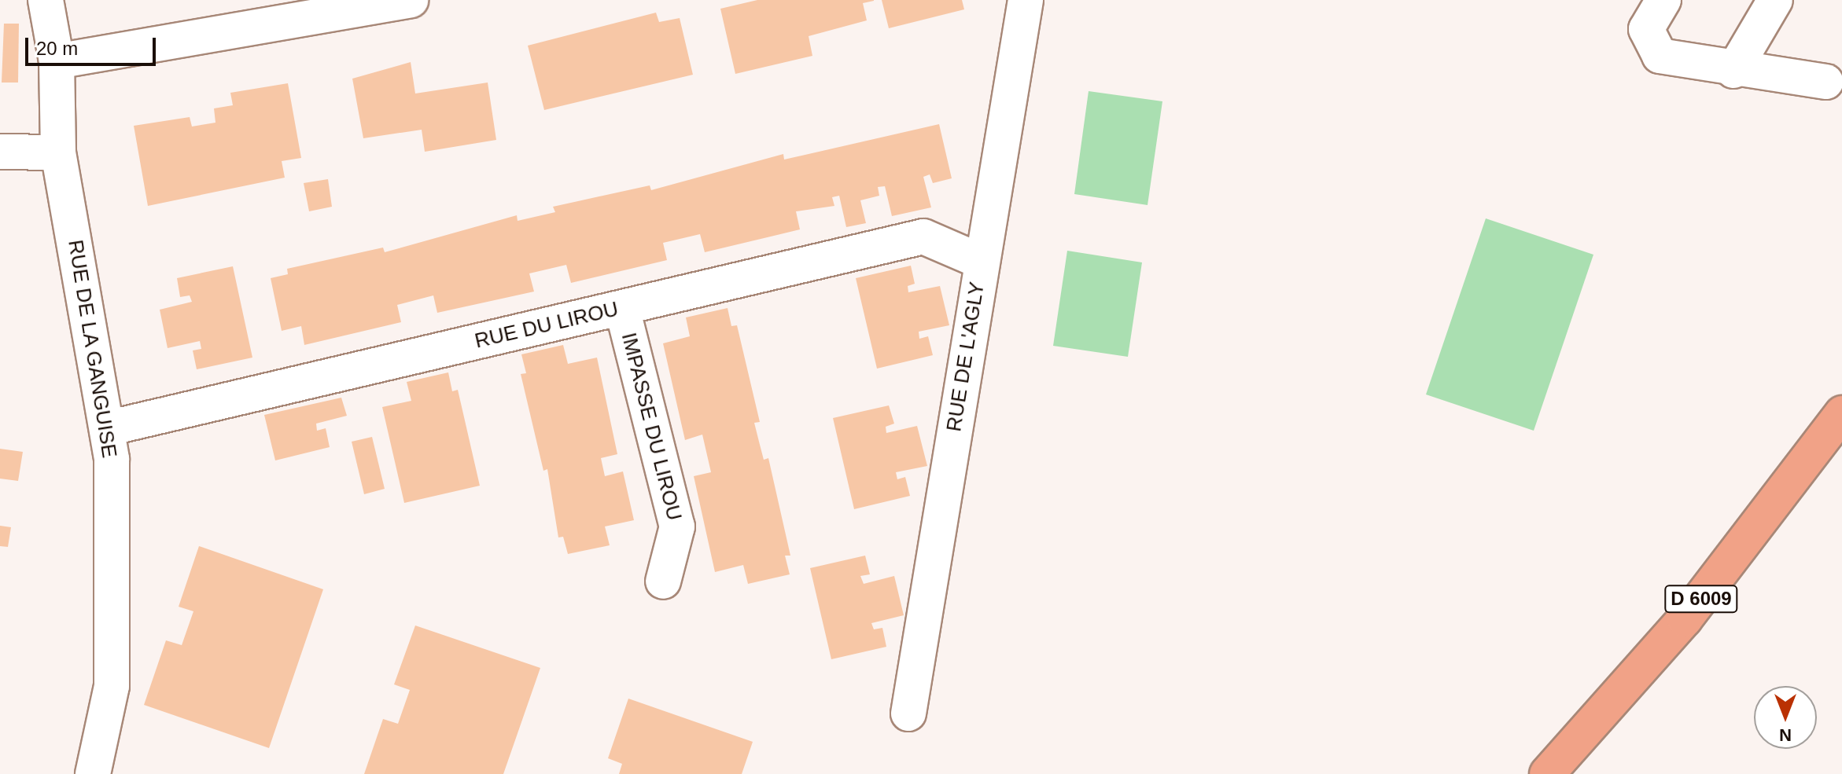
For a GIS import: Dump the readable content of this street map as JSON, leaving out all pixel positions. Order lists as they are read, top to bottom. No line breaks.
{"streets":{"main road":["D 6009"],"street":["RUE DU LIROU","RUE DE LA GANGUISE","RUE DE L'AGLY","IMPASSE DU LIROU"]},"crossings":[["RUE DU LIROU","RUE DE LA GANGUISE"],["RUE DU LIROU","RUE DE L'AGLY"],["RUE DU LIROU","IMPASSE DU LIROU"]],"scale_bar":"20 m","north":"bottom"}
